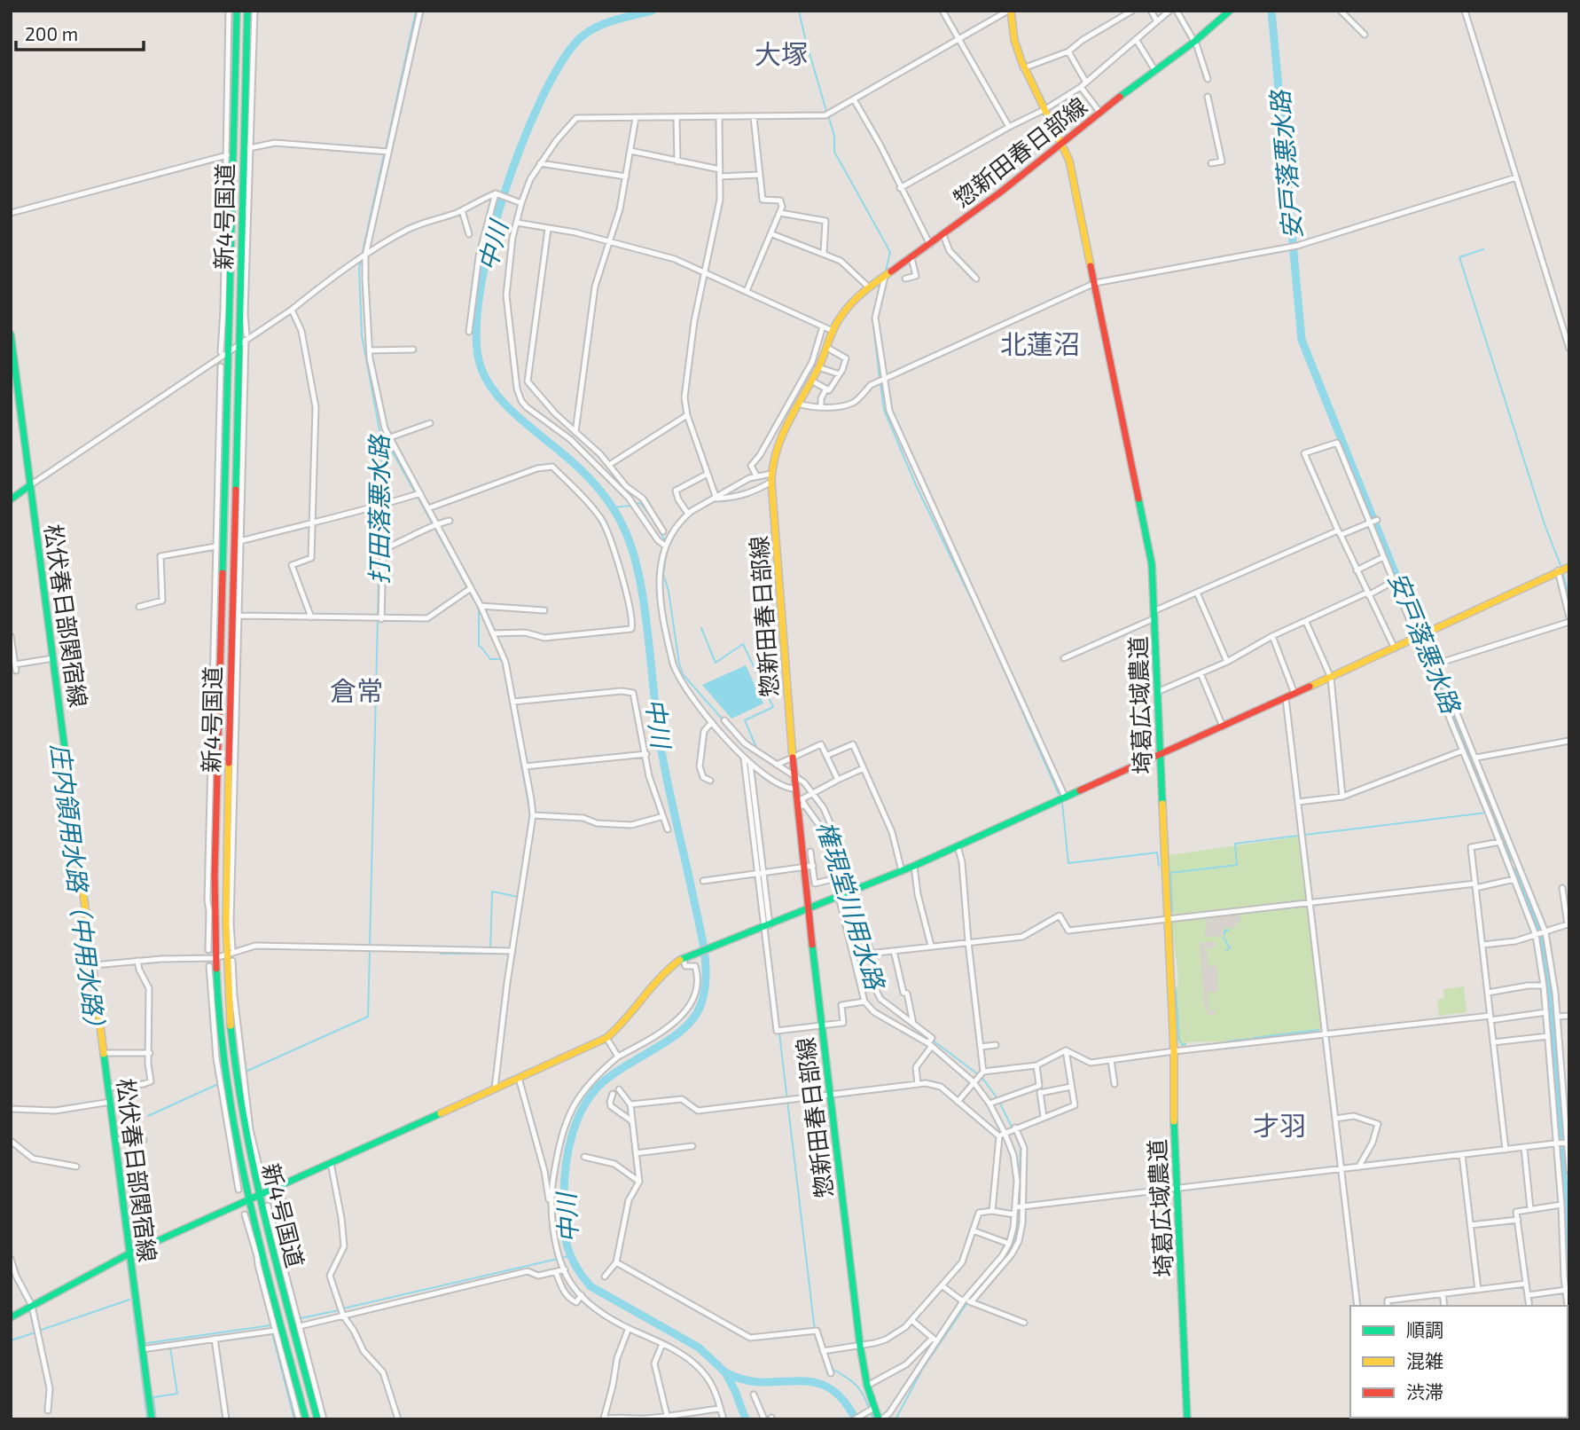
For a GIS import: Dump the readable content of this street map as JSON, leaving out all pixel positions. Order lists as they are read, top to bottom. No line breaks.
{"streets":{"main road":["惣新田春日部線","新4号国道","松伏春日部関宿線","埼葛広域農道"]},"crossings":[["惣新田春日部線","埼葛広域農道"]],"districts":["大塚","北蓮沼","倉常","才羽"],"water":["安戸落悪水路","中川","打田落悪水路","庄内領用水路（中用水路）","権現堂川用水路"],"legend":["順調","混雑","渋滞"],"scale_bar":"200 m"}
